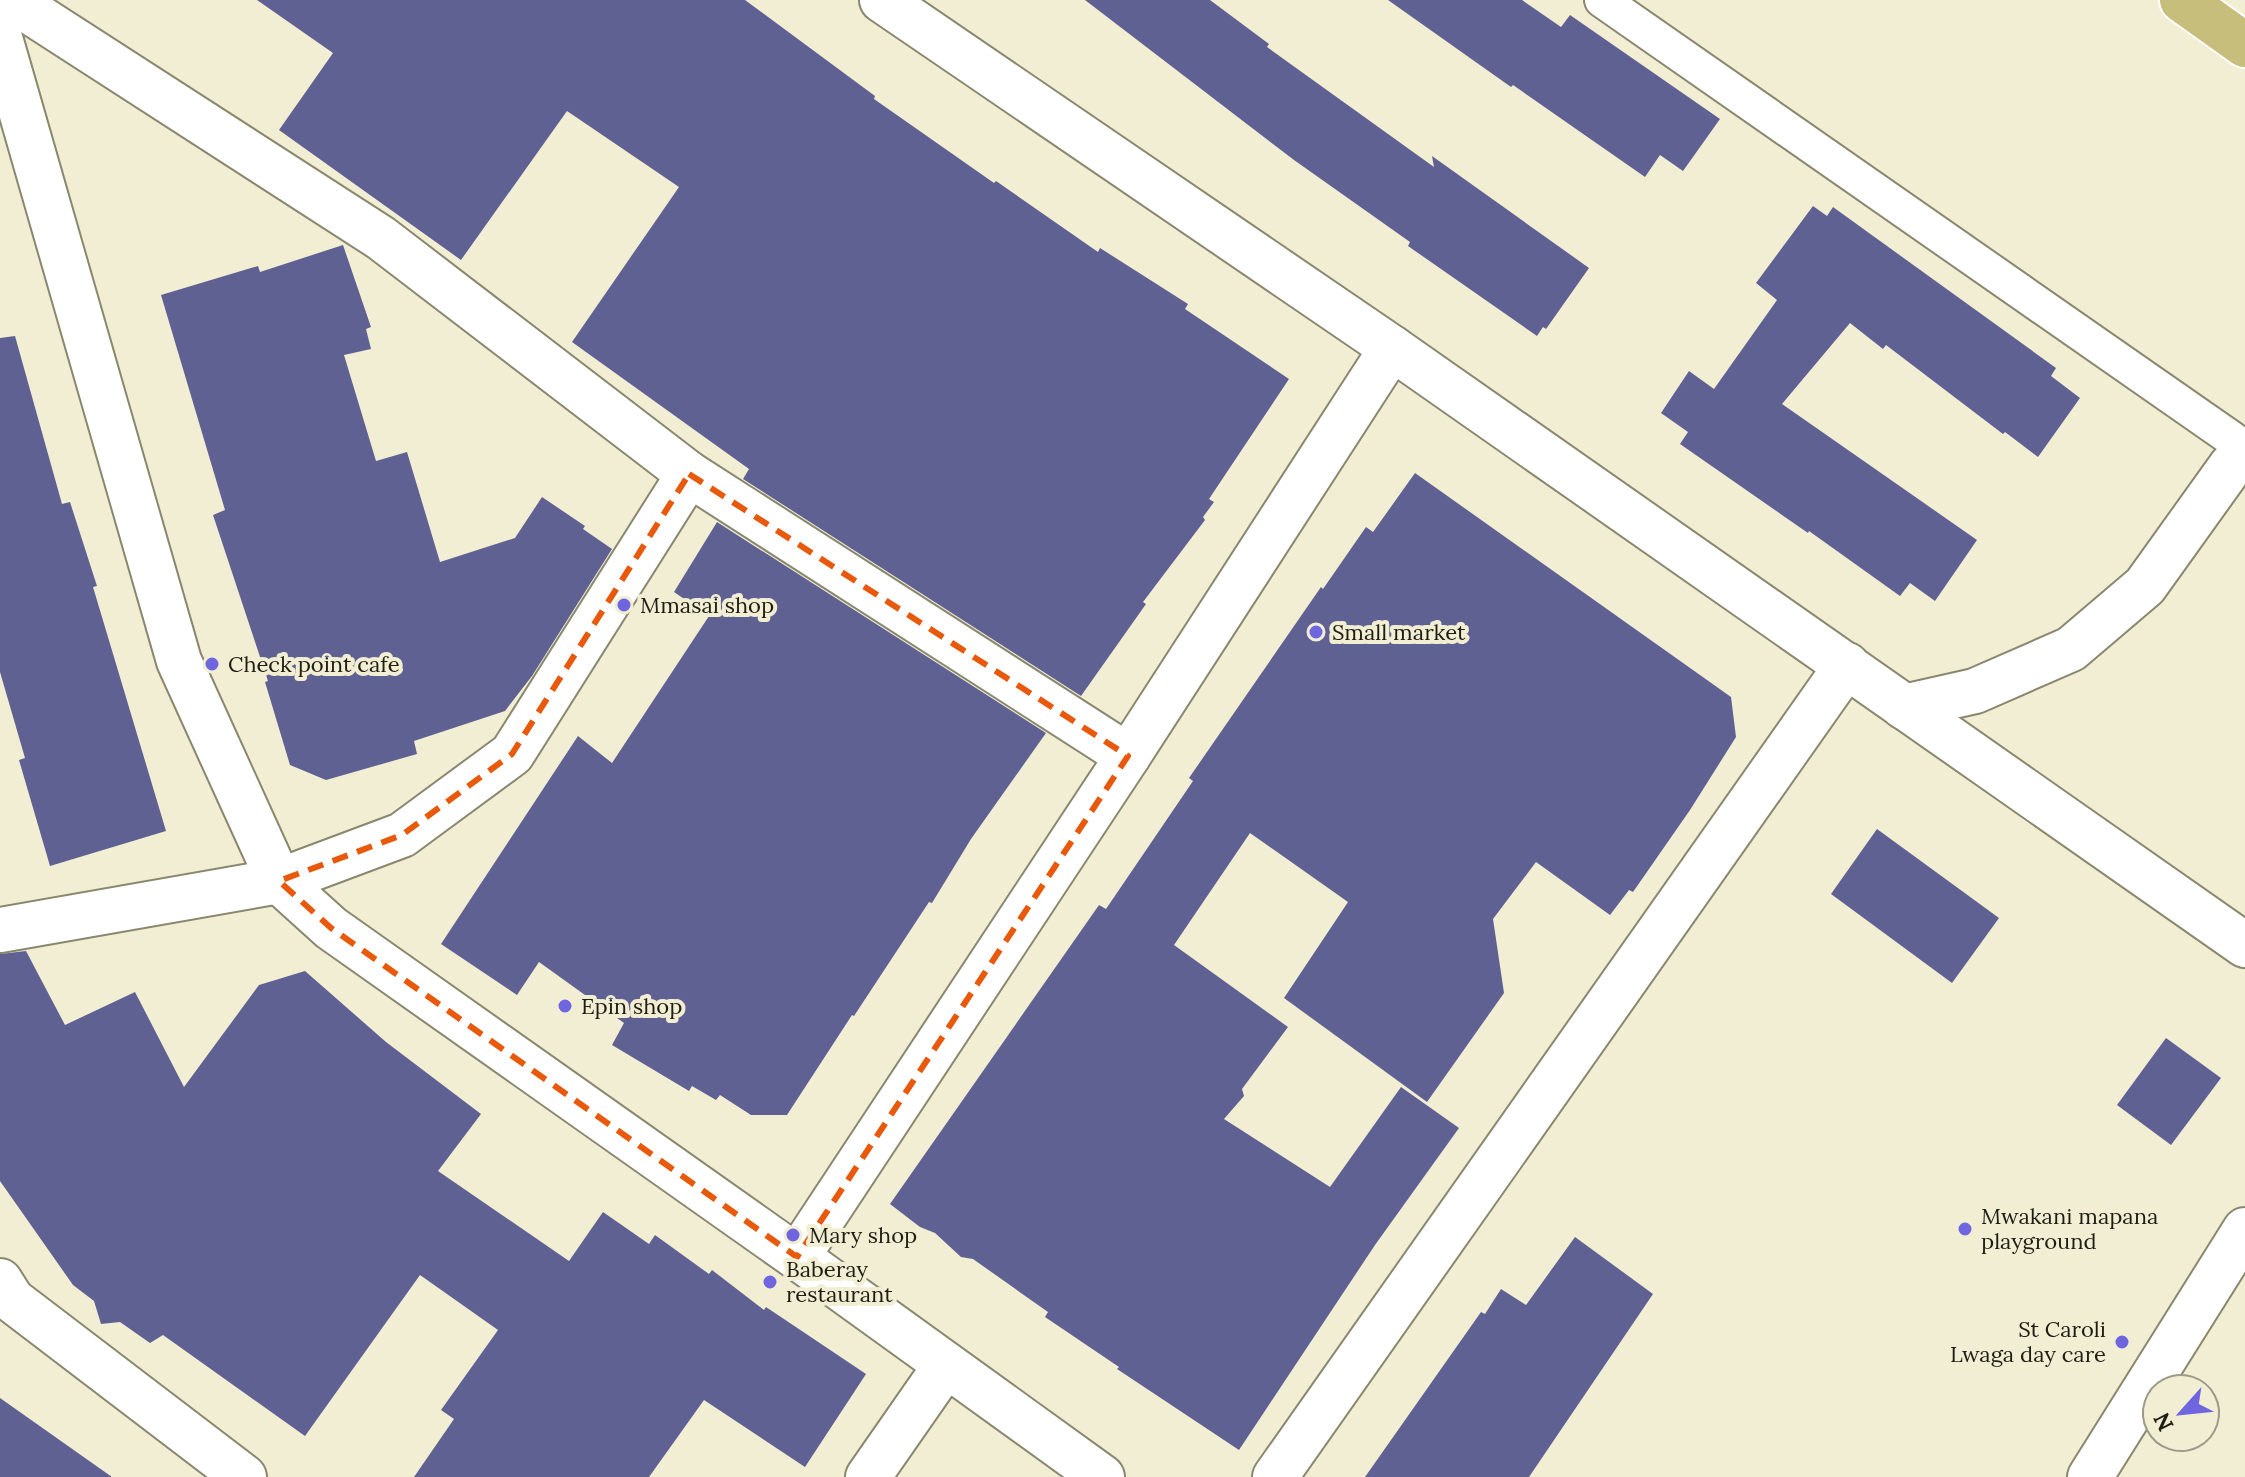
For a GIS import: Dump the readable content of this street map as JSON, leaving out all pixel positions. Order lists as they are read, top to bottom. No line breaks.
{"places":["Mmasai shop","Small market","Check point cafe","Epin shop","Mwakani mapana playground","Mary shop","Baberay restaurant","St Caroli Lwaga day care"],"north":"bottom left"}
